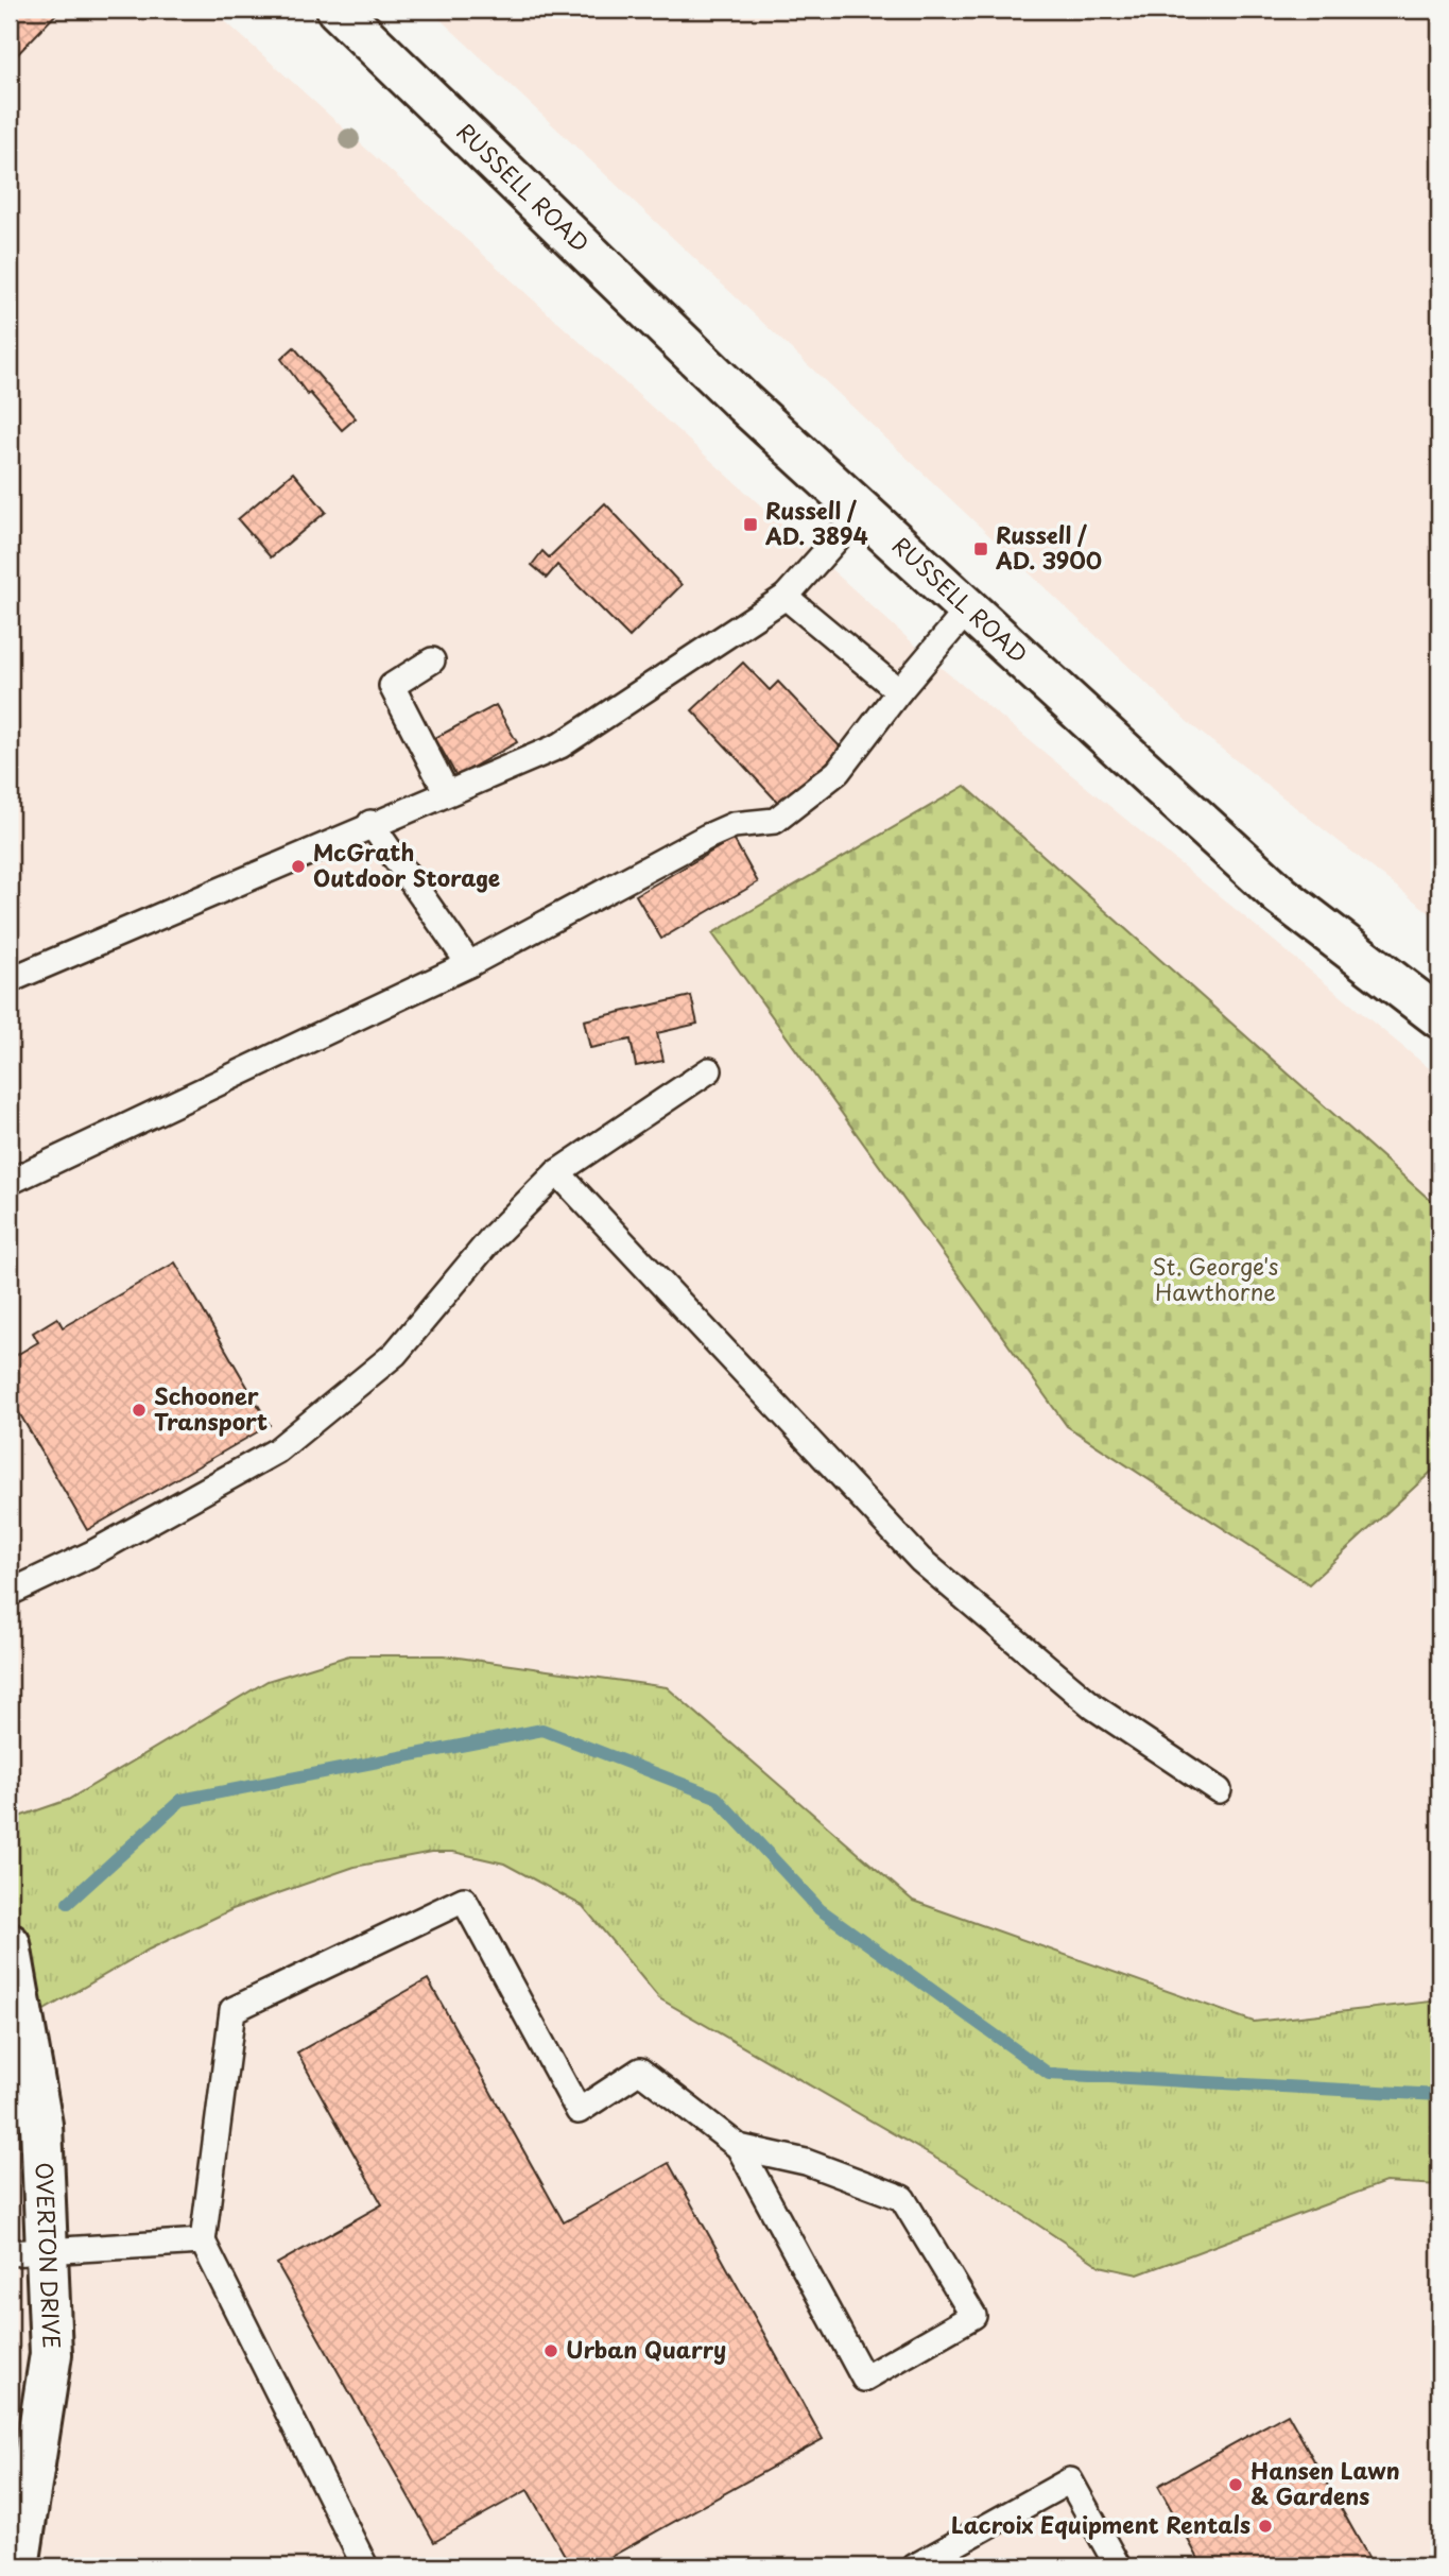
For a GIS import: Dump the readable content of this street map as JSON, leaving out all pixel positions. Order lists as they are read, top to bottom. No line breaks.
{"streets":{"main road":["RUSSELL ROAD","OVERTON DRIVE"]},"parks":["St. George's Hawthorne"],"places":{"transit":["Russell / AD. 3894","Russell / AD. 3900"],"other":["McGrath Outdoor Storage","Schooner Transport","Urban Quarry","Hansen Lawn & Gardens","Lacroix Equipment Rentals"]}}
